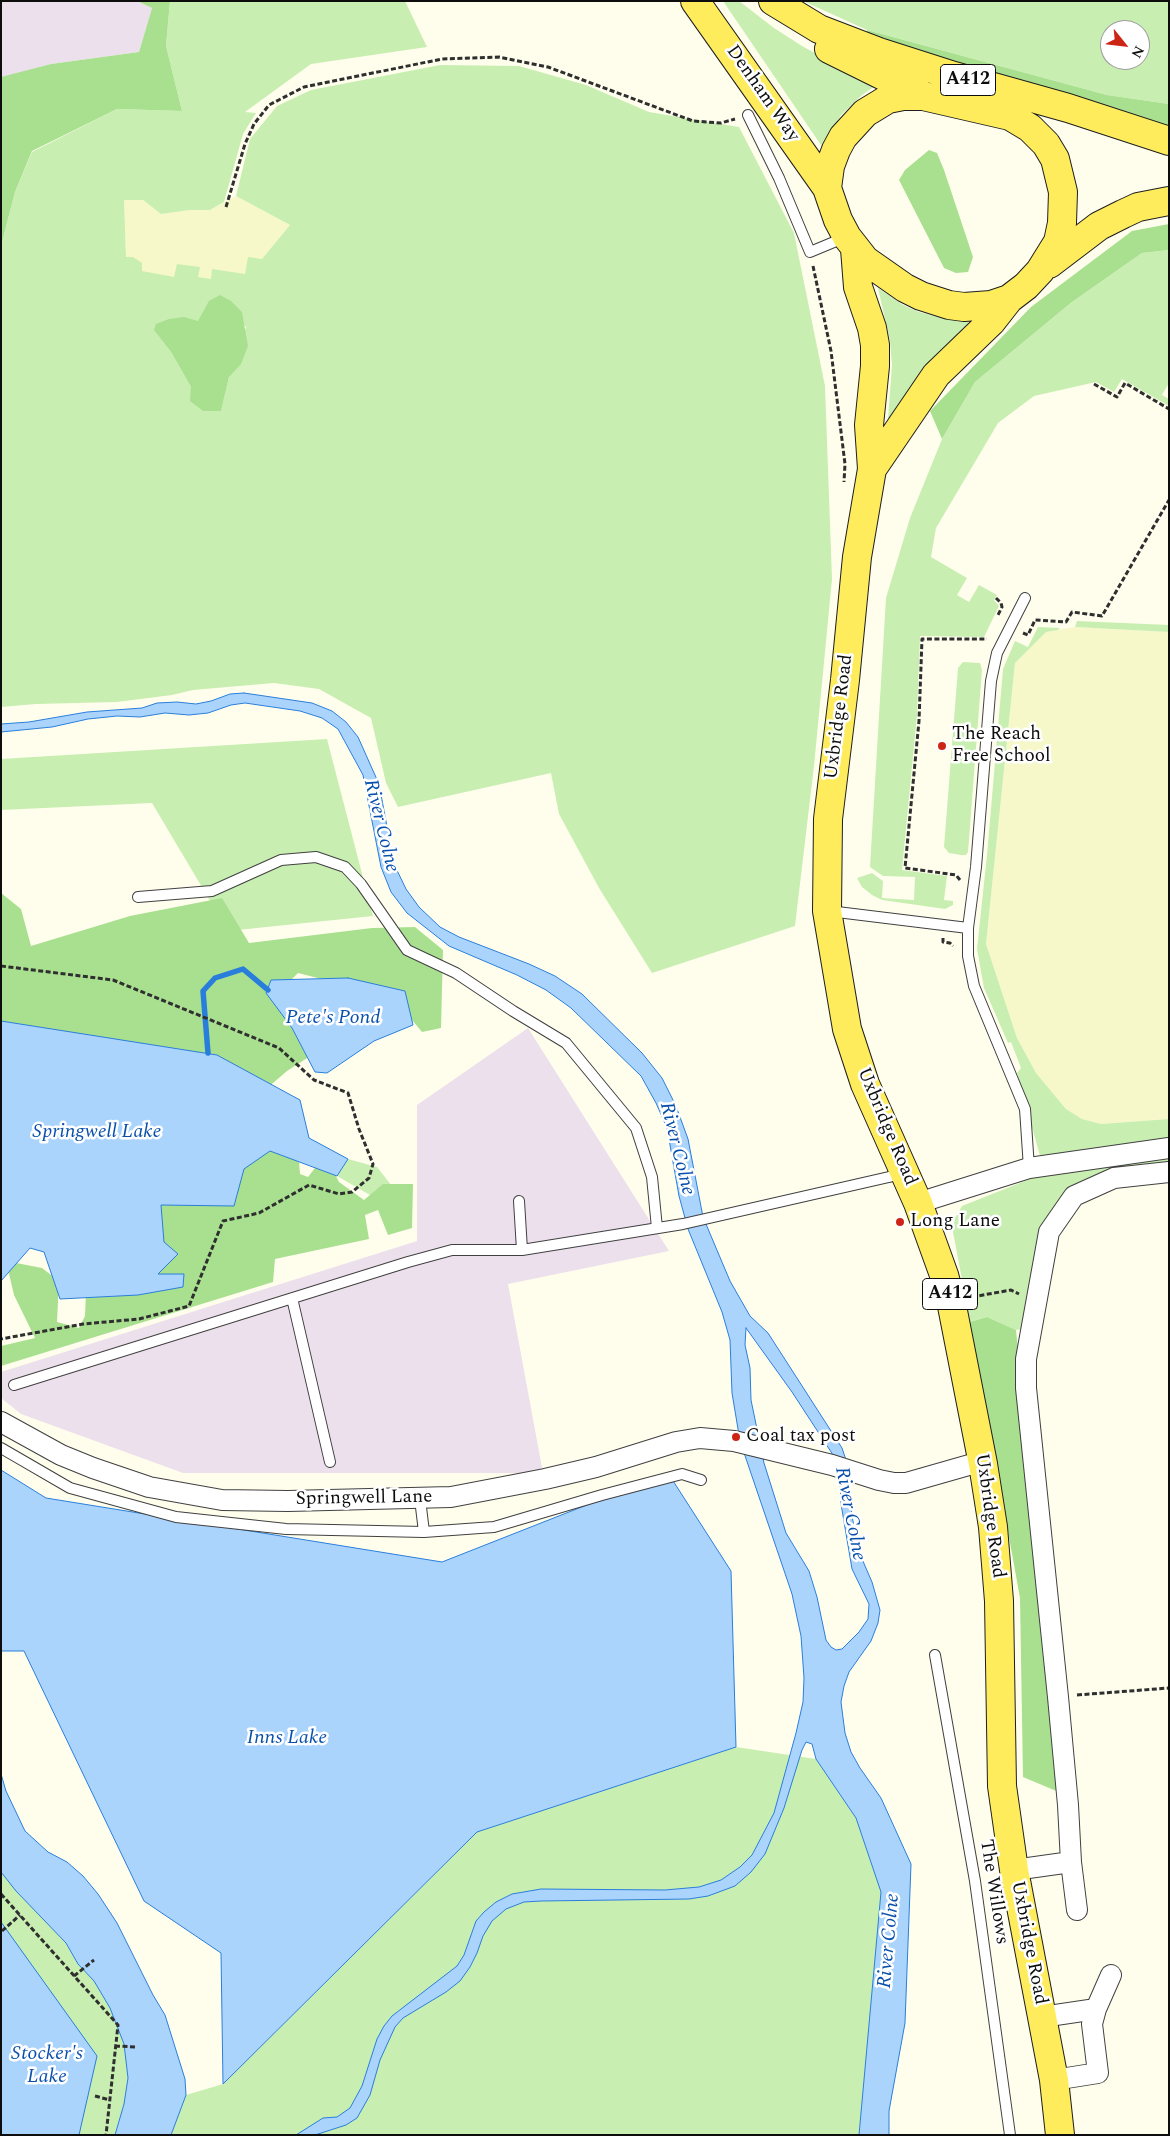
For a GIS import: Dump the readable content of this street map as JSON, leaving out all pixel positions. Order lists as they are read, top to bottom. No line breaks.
{"streets":{"main road":["A412","Denham Way","Uxbridge Road"],"street":["Springwell Lane"],"lane":["The Willows"]},"crossings":[["Uxbridge Road","Springwell Lane"]],"water":["River Colne","Pete's Pond","Springwell Lake","Inns Lake","Stocker's Lake"],"places":["The Reach Free School","Long Lane","Coal tax post"],"north":"bottom right"}
